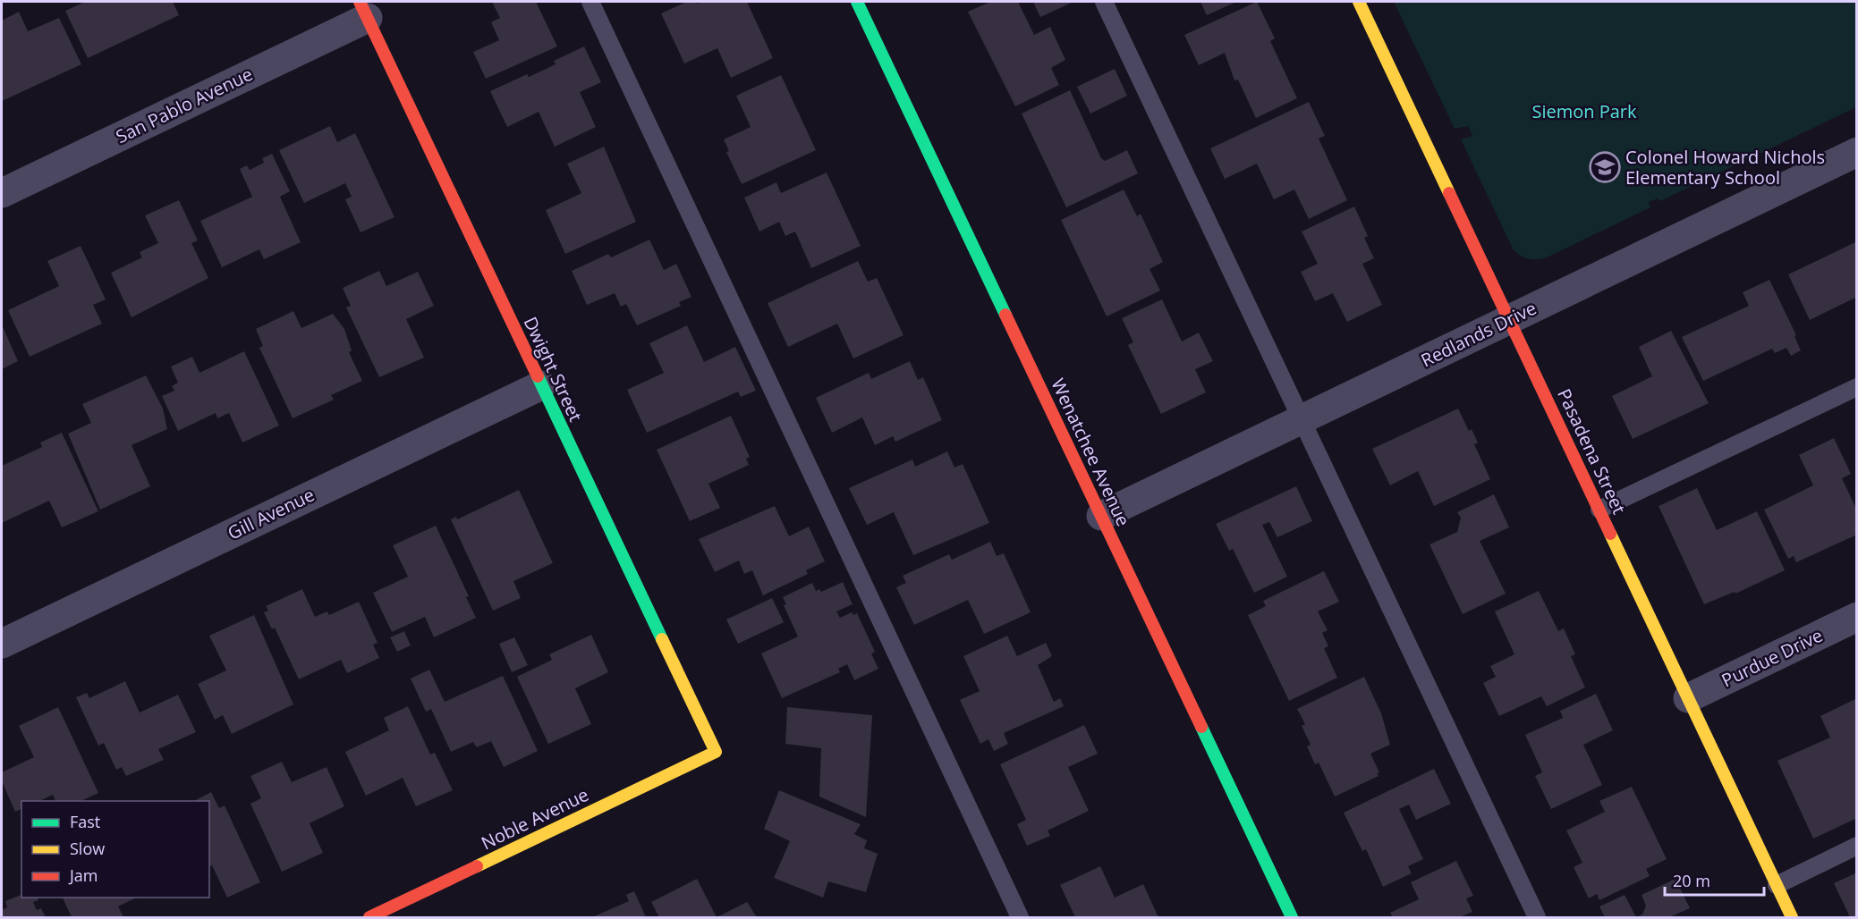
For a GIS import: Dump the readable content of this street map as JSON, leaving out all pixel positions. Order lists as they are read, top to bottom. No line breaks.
{"streets":{"street":["San Pablo Avenue","Redlands Drive","Dwight Street","Pasadena Street","Wenatchee Avenue","Gill Avenue","Purdue Drive","Noble Avenue"]},"crossings":[["San Pablo Avenue","Dwight Street"],["Redlands Drive","Pasadena Street"],["Redlands Drive","Wenatchee Avenue"],["Dwight Street","Gill Avenue"],["Dwight Street","Noble Avenue"],["Pasadena Street","Purdue Drive"]],"parks":["Siemon Park"],"places":{"school or university":["Colonel Howard Nichols Elementary School"]},"legend":["Fast","Slow","Jam"],"scale_bar":"20 m"}
